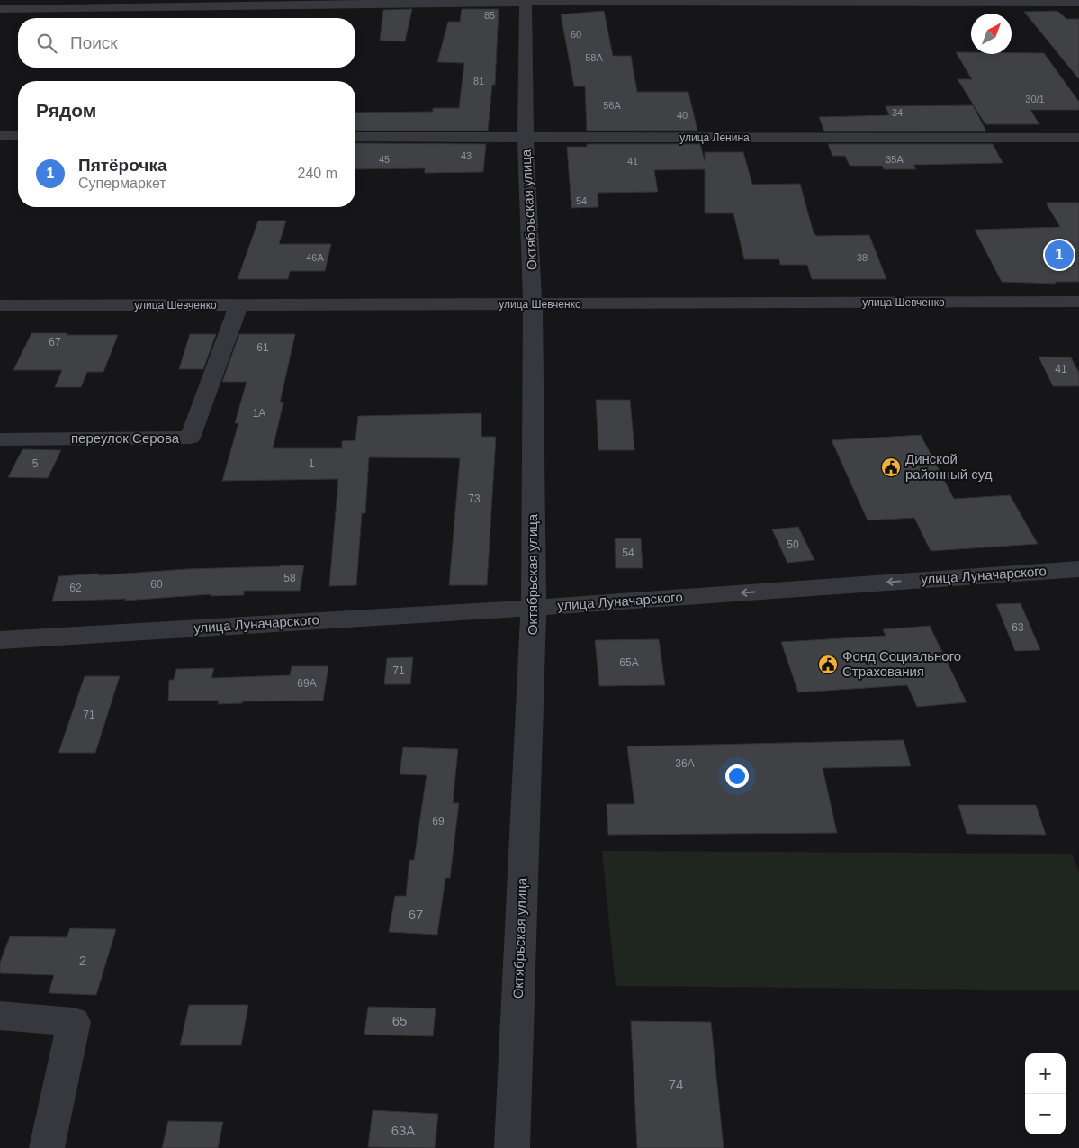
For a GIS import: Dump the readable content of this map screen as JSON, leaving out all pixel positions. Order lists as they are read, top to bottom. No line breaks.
{"streets":{"street":["улица Ленина","Октябрьская улица","улица Шевченко","переулок Серова","улица Луначарского"]},"crossings":[["улица Ленина","Октябрьская улица"],["Октябрьская улица","улица Шевченко"],["Октябрьская улица","улица Луначарского"],["улица Шевченко","переулок Серова"]],"one_way":["улица Луначарского"],"places":{"public building":["Динской районный суд","Фонд Социального Страхования"]},"house_numbers":["85","60","58А","81","30/1","56А","34","40","43","45","35А","41","54","46А","38","67","61","41","1А","5","1","73","50","54","58","60","62","63","65А","71","69А","71","36А","69","67","2","65","74","63А"],"north":"top right","page":{"search":"Поиск","heading":"Рядом","list":[{"mark":"1","name":"Пятёрочка","note":"Супермаркет","value":"240 m"}],"pins":"1","map_buttons":["+","−"]}}
